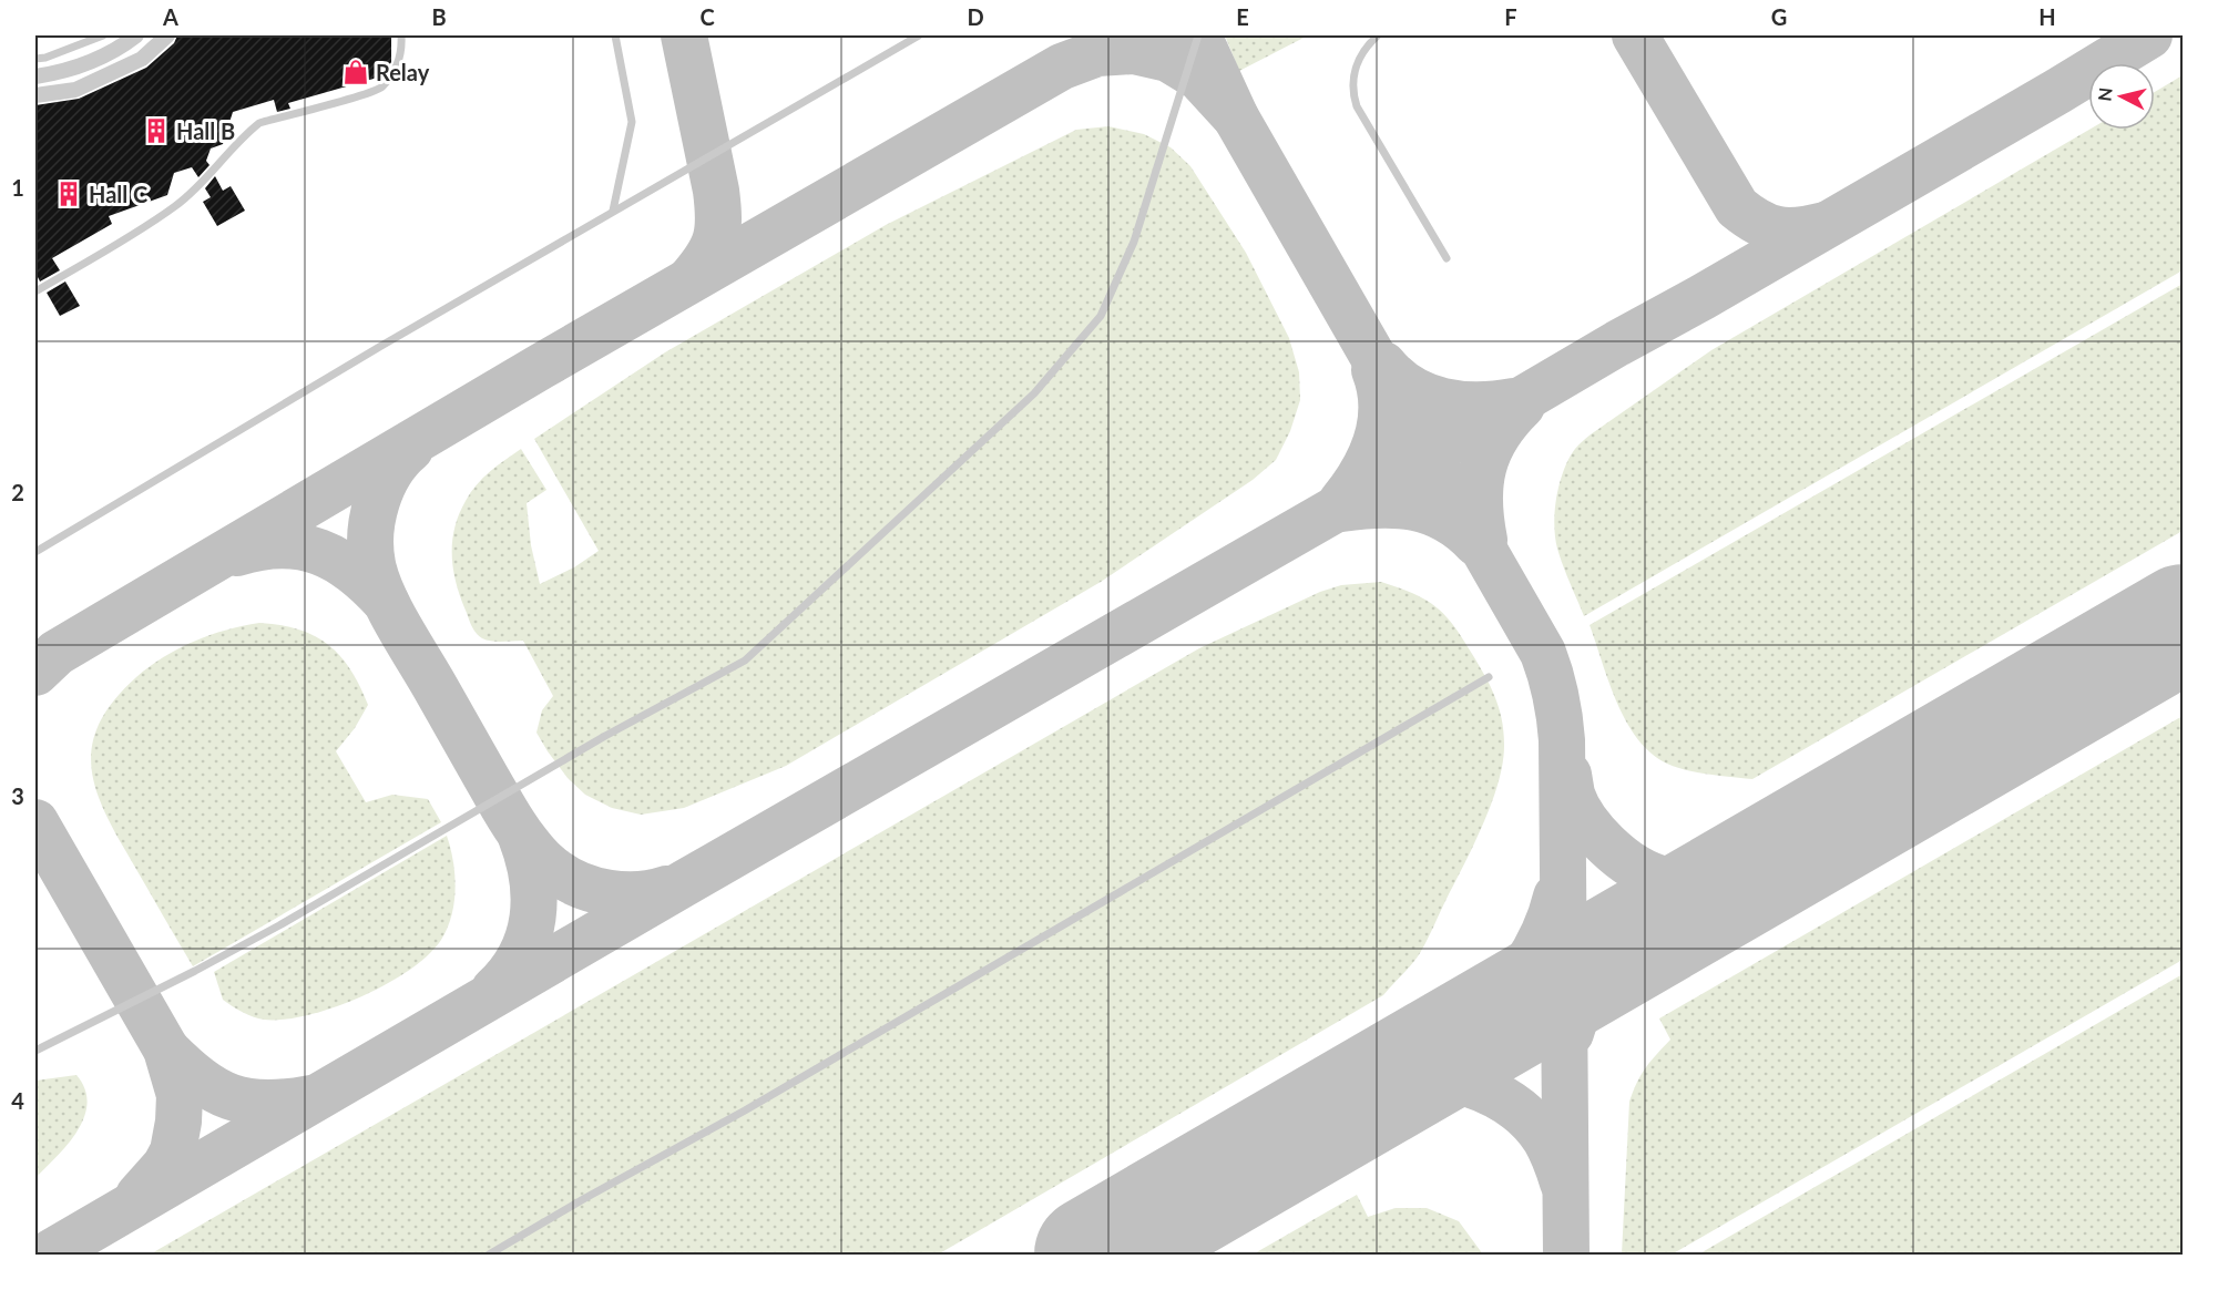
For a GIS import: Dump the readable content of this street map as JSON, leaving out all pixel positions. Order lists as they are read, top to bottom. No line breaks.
{"places":{"shop":["Relay"],"building":["Hall B","Hall C"]},"north":"left","grid":{"columns":["A","B","C","D","E","F","G","H"],"rows":["1","2","3","4"]}}
